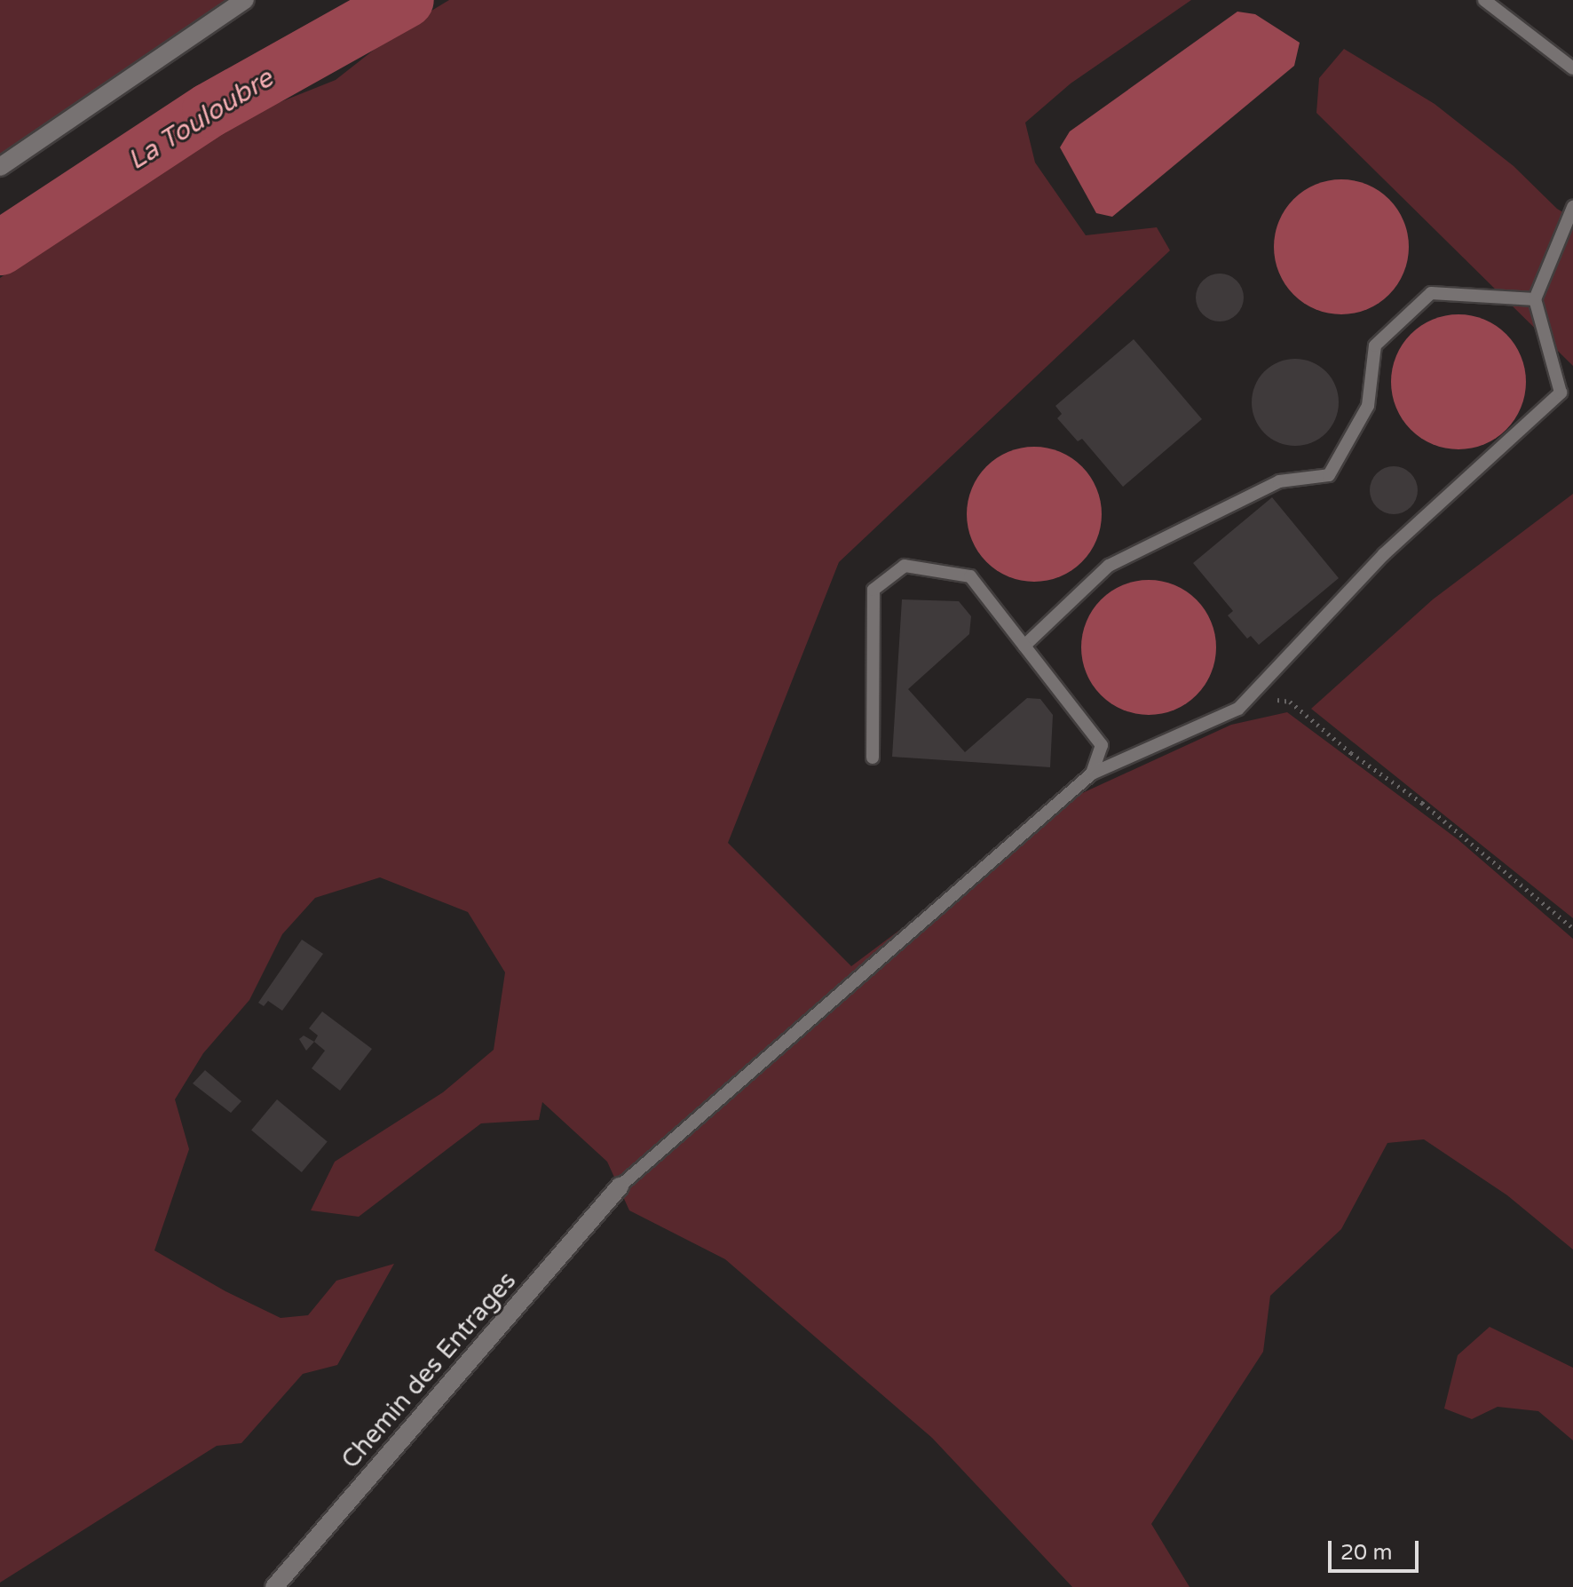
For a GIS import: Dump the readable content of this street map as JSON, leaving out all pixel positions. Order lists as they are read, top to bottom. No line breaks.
{"streets":{"street":["Chemin des Entrages"]},"water":["La Touloubre"],"scale_bar":"20 m"}
